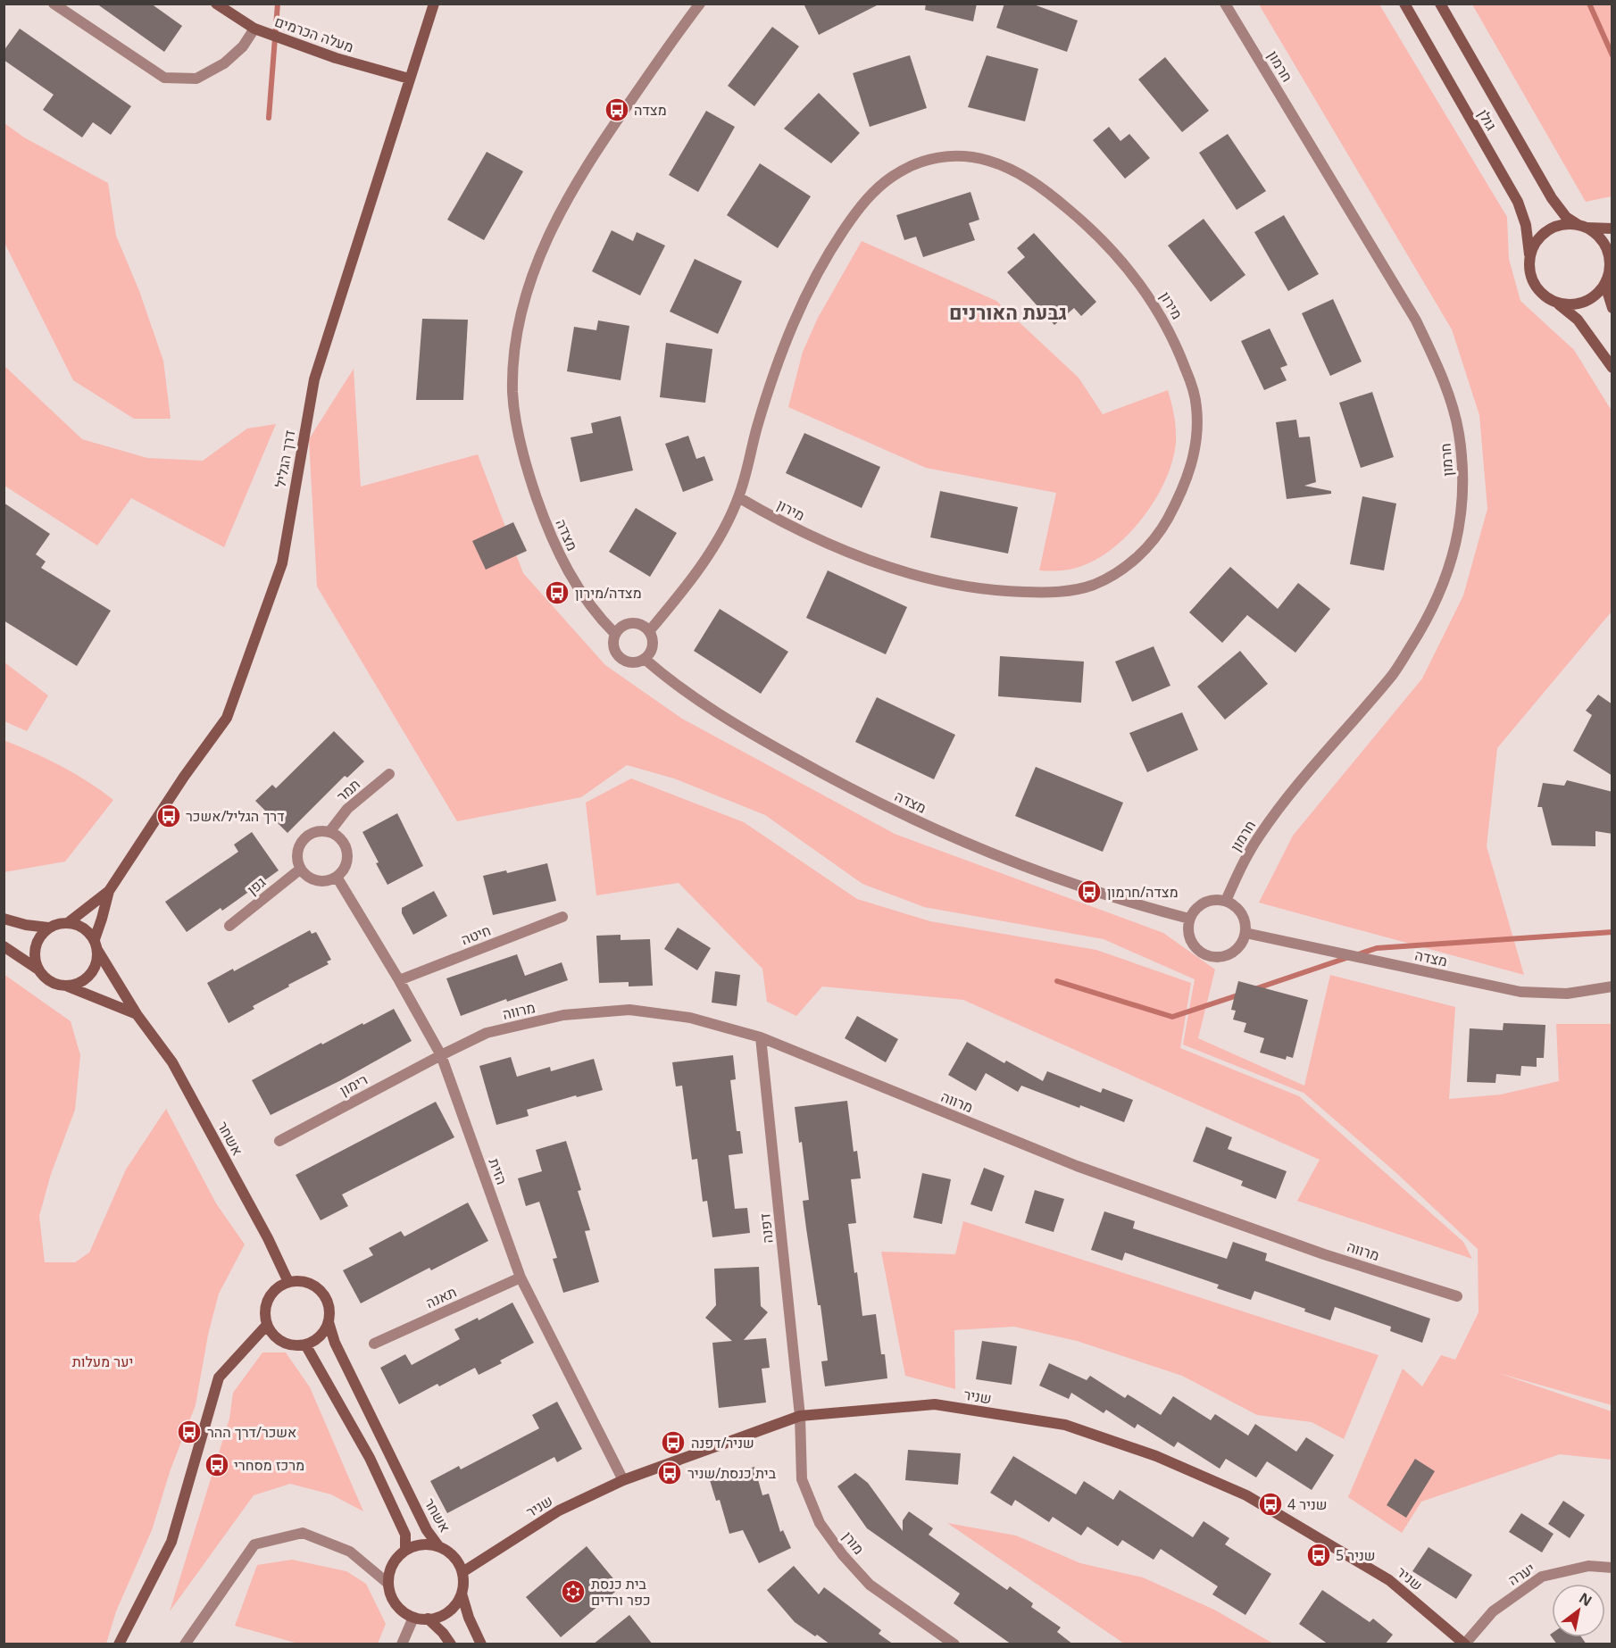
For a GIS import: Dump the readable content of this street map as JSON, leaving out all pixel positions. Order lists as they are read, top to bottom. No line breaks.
{"streets":{"street":["מעלה הכרמים","חרמון","גולן","מירון","דרך הגליל","מצדה","תמר","גפן","חיטה","מרווה","רימון","אשחר","הזית","דפנה","תאנה","שניר","מורן","יערה"]},"crossings":[["מעלה הכרמים","דרך הגליל"],["חרמון","מצדה"],["מירון","מצדה"],["דרך הגליל","אשחר"],["תמר","גפן"],["תמר","הזית"],["גפן","הזית"],["חיטה","הזית"],["מרווה","רימון"],["מרווה","הזית"],["מרווה","דפנה"],["רימון","הזית"],["אשחר","שניר"],["הזית","תאנה"],["הזית","שניר"],["דפנה","שניר"],["דפנה","מורן"],["שניר","מורן"],["שניר","יערה"]],"districts":["גבעת האורנים"],"parks":["יער מעלות"],"places":{"bus stop":["מצדה","מצדה/מירון","דרך הגליל/אשכר","מצדה/חרמון","אשכר/דרך ההר","שניר/דפנה","מרכז מסחרי","בית כנסת/שניר","שניר 4","שניר 5"],"synagogue":["בית כנסת כפר ורדים"]},"north":"top right"}
